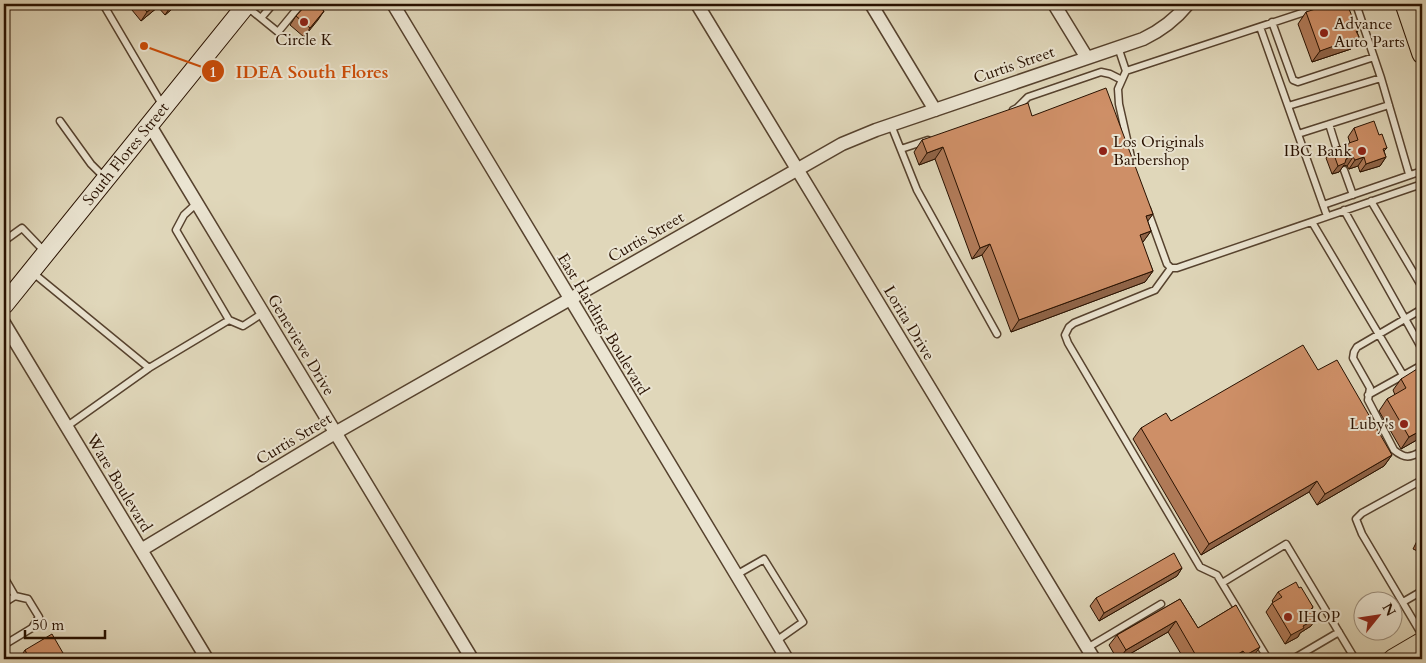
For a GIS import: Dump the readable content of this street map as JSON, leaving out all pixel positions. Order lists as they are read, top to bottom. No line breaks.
{"streets":{"main road":["South Flores Street"],"street":["Curtis Street","Lorita Drive","East Harding Boulevard","Genevieve Drive","Ware Boulevard"]},"crossings":[["Curtis Street","Lorita Drive"],["Curtis Street","East Harding Boulevard"],["Curtis Street","Genevieve Drive"],["Curtis Street","Ware Boulevard"],["South Flores Street","Genevieve Drive"]],"places":["Circle K","Advance Auto Parts","IDEA South Flores","Los Originals Barbershop","IBC Bank","Luby's","IHOP"],"scale_bar":"50 m","north":"top right"}
